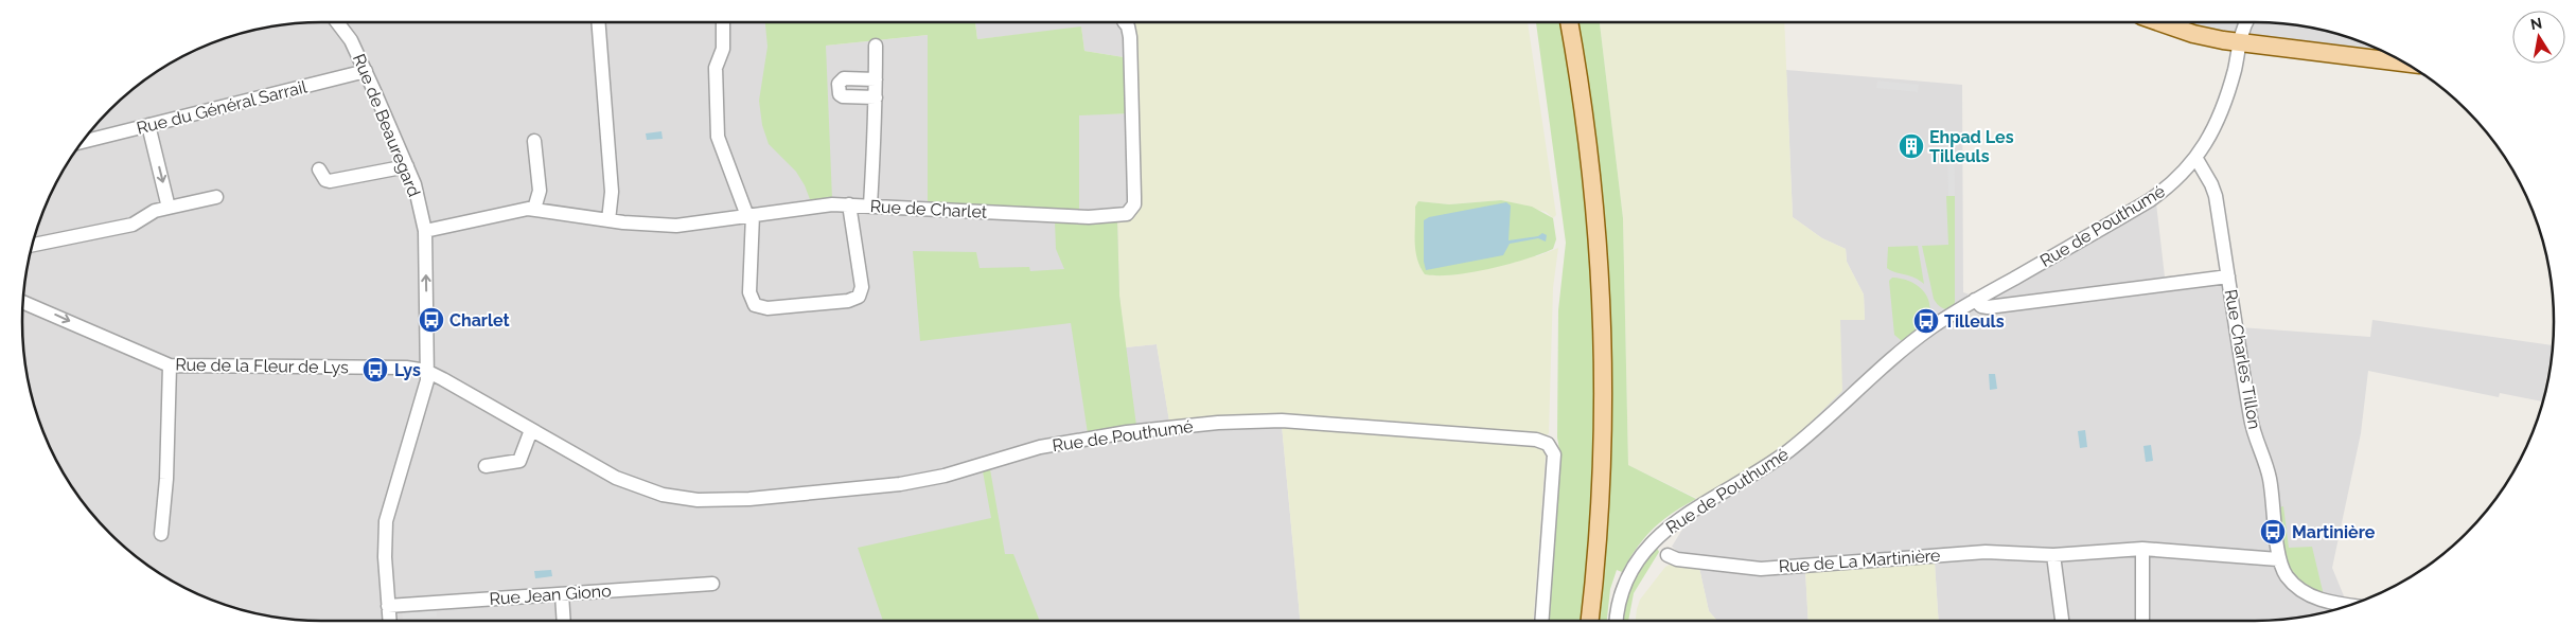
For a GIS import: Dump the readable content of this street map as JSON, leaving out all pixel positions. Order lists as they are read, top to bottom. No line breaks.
{"streets":{"street":["Rue du Général Sarrail","Rue de Beauregard","Rue de Charlet","Rue de Pouthumé","Rue Charles Tillon","Rue de la Fleur de Lys","Rue de La Martinière","Rue Jean Giono"]},"crossings":[["Rue du Général Sarrail","Rue de Beauregard"],["Rue de Beauregard","Rue de Charlet"],["Rue de Beauregard","Rue de Pouthumé"],["Rue de Beauregard","Rue de la Fleur de Lys"],["Rue de Beauregard","Rue Jean Giono"],["Rue de Pouthumé","Rue Charles Tillon"],["Rue de Pouthumé","Rue de la Fleur de Lys"],["Rue Charles Tillon","Rue de La Martinière"]],"one_way":["Rue de la Fleur de Lys"],"places":{"building":["Ehpad Les Tilleuls"],"bus stop":["Charlet","Tilleuls","Lys","Martinière"]},"north":"top"}
